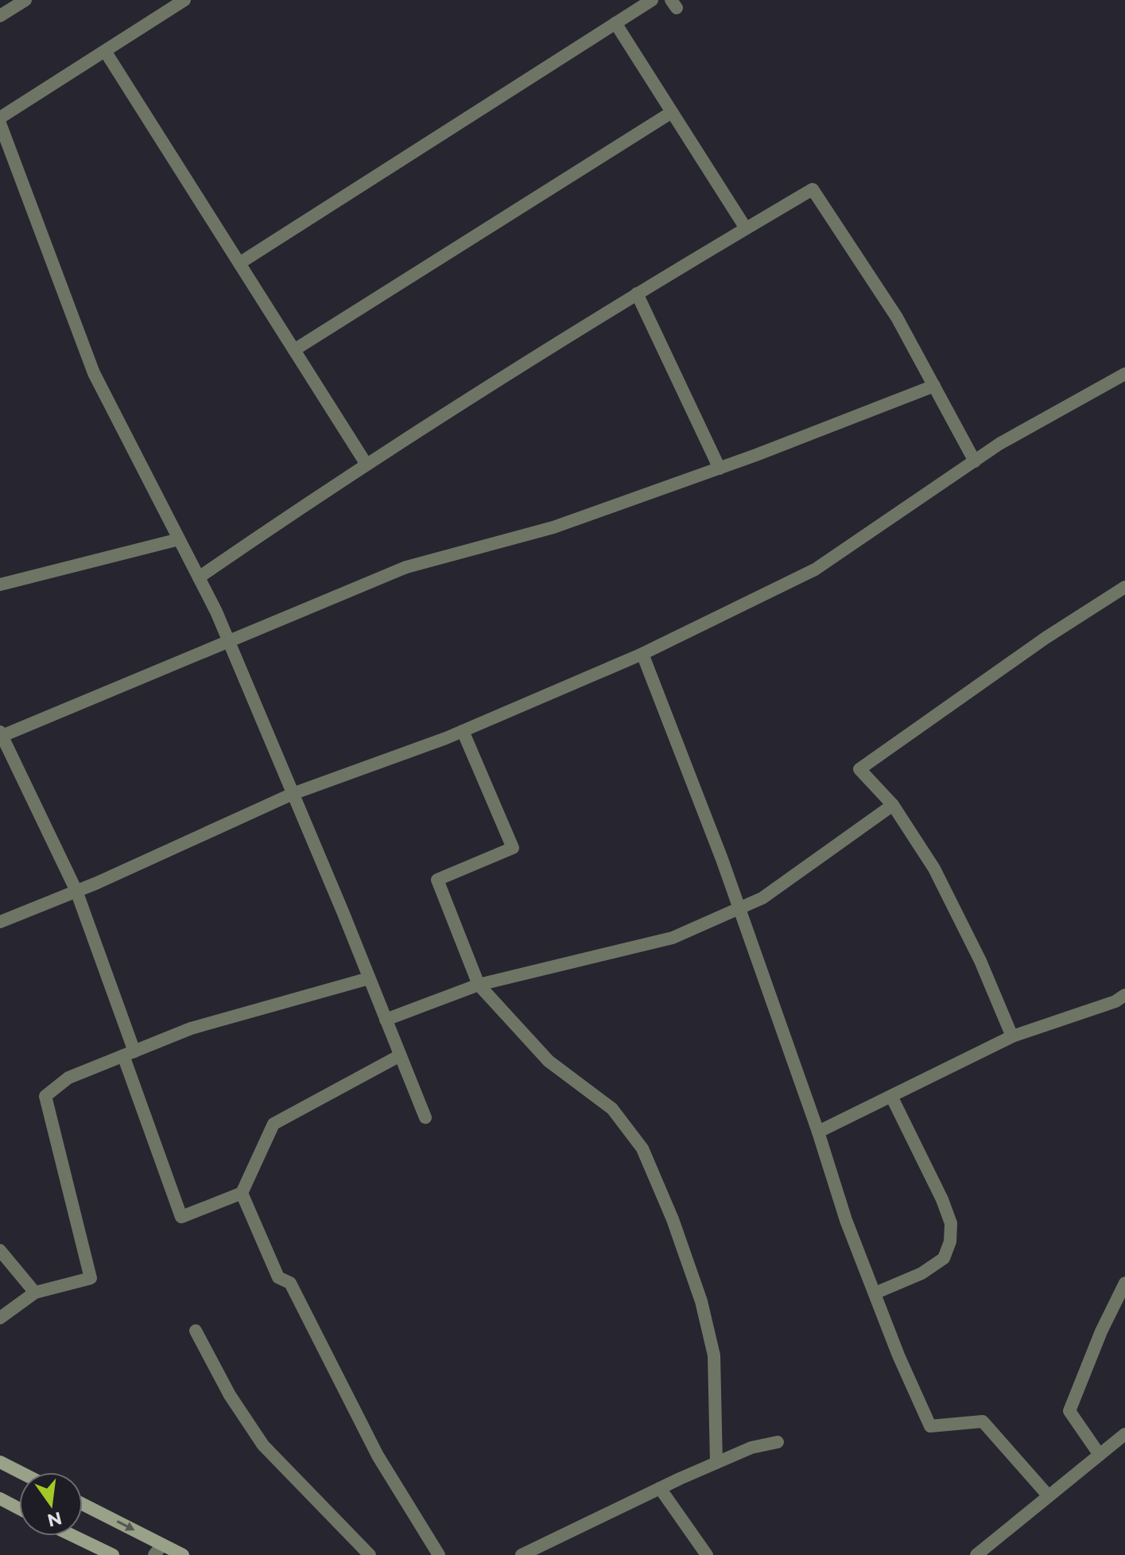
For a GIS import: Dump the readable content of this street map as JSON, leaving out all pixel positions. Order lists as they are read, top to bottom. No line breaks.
{"north":"bottom"}
